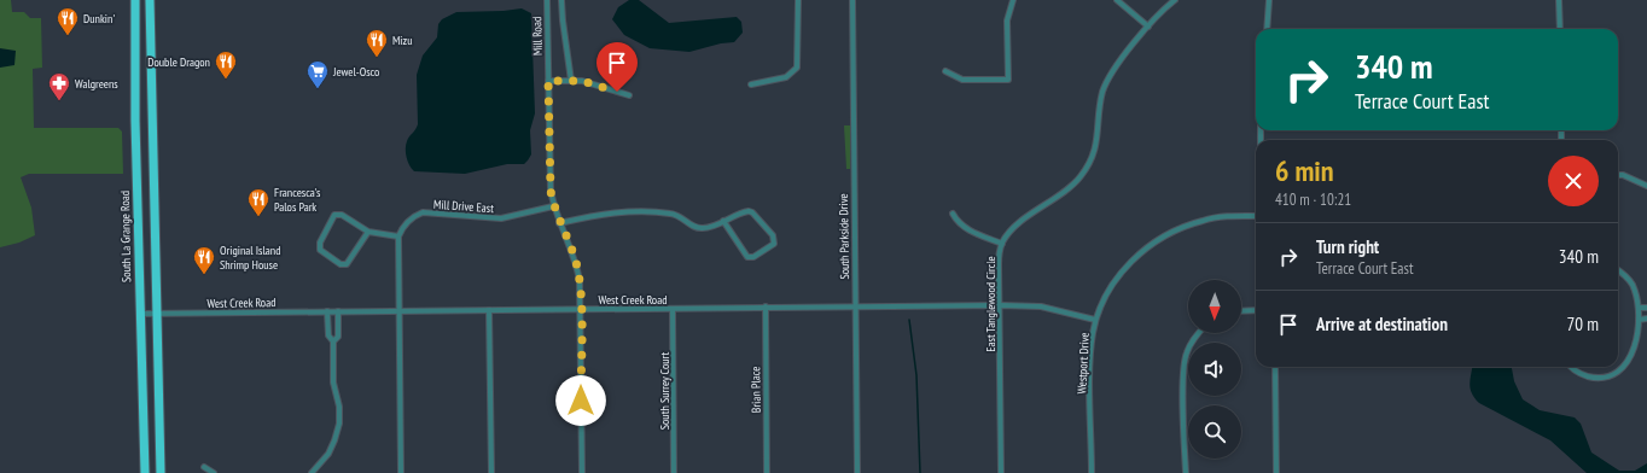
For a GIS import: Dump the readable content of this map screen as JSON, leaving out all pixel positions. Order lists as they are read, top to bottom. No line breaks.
{"streets":{"highway":["South La Grange Road"],"street":["Mill Road","Mill Drive East","South Parkside Drive","West Creek Road","East Tanglewood Circle","Westport Drive","Brian Place","South Surrey Court"]},"crossings":[["Mill Road","Mill Drive East"],["Mill Road","West Creek Road"],["South La Grange Road","West Creek Road"],["South Parkside Drive","West Creek Road"],["West Creek Road","East Tanglewood Circle"],["West Creek Road","Westport Drive"],["West Creek Road","Brian Place"],["West Creek Road","South Surrey Court"]],"places":{"restaurant":["Dunkin'","Mizu","Double Dragon","Francesca's Palos Park","Original Island Shrimp House"],"supermarket":["Jewel-Osco"],"pharmacy":["Walgreens"]},"north":"bottom","page":{"turn":["340 m","Terrace Court East"],"heading":["6 min","410 m · 10:21"],"list":[{"name":"Turn right","note":"Terrace Court East","value":"340 m"},{"name":"Arrive at destination","value":"70 m"}]}}
